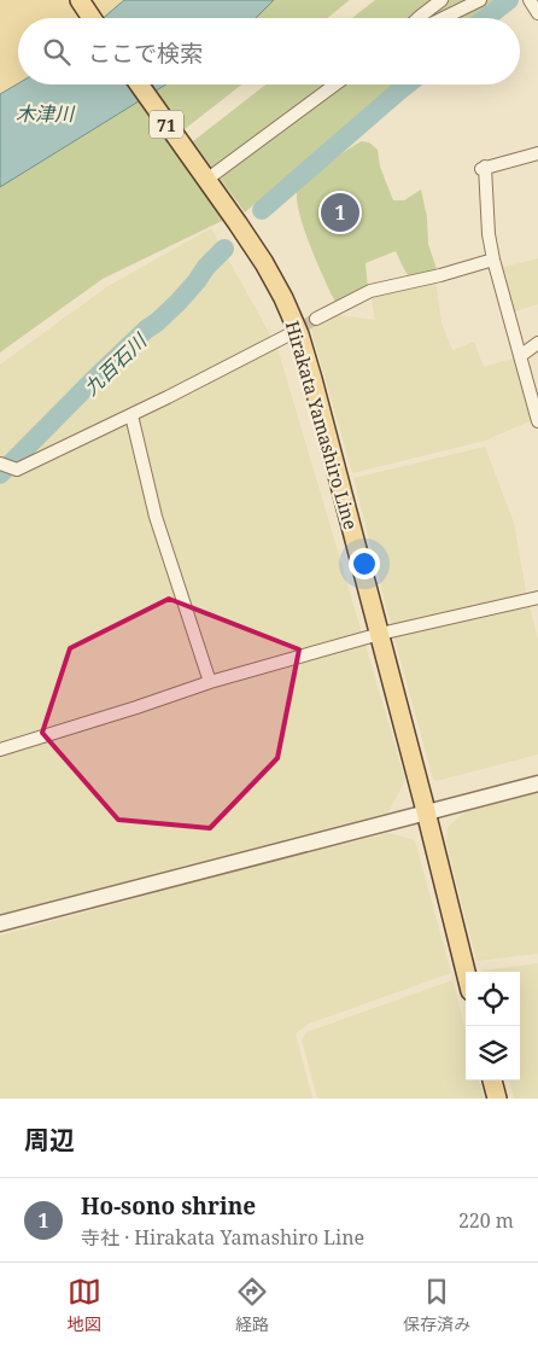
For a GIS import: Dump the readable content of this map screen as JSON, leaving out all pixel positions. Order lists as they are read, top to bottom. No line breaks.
{"streets":{"main road":["71","Hirakata Yamashiro Line"]},"water":["木津川","九百石川"],"page":{"search":"ここで検索","pins":"1","heading":"周辺","list":[{"mark":"1","name":"Ho-sono shrine","note":"寺社 · Hirakata Yamashiro Line","value":"220 m"}],"nav":["地図","経路","保存済み"]}}
